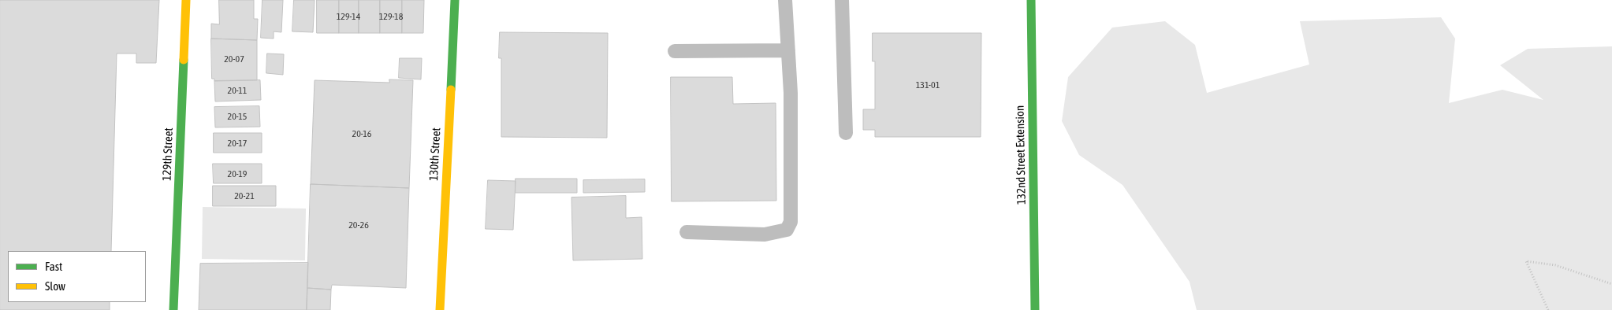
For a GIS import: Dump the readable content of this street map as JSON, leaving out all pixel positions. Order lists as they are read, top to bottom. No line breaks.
{"streets":{"street":["129th Street","130th Street","132nd Street Extension"]},"house_numbers":["129-14","129-18","20-07","131-01","20-11","20-15","20-16","20-17","20-19","20-21","20-26"],"legend":["Fast","Slow"]}
